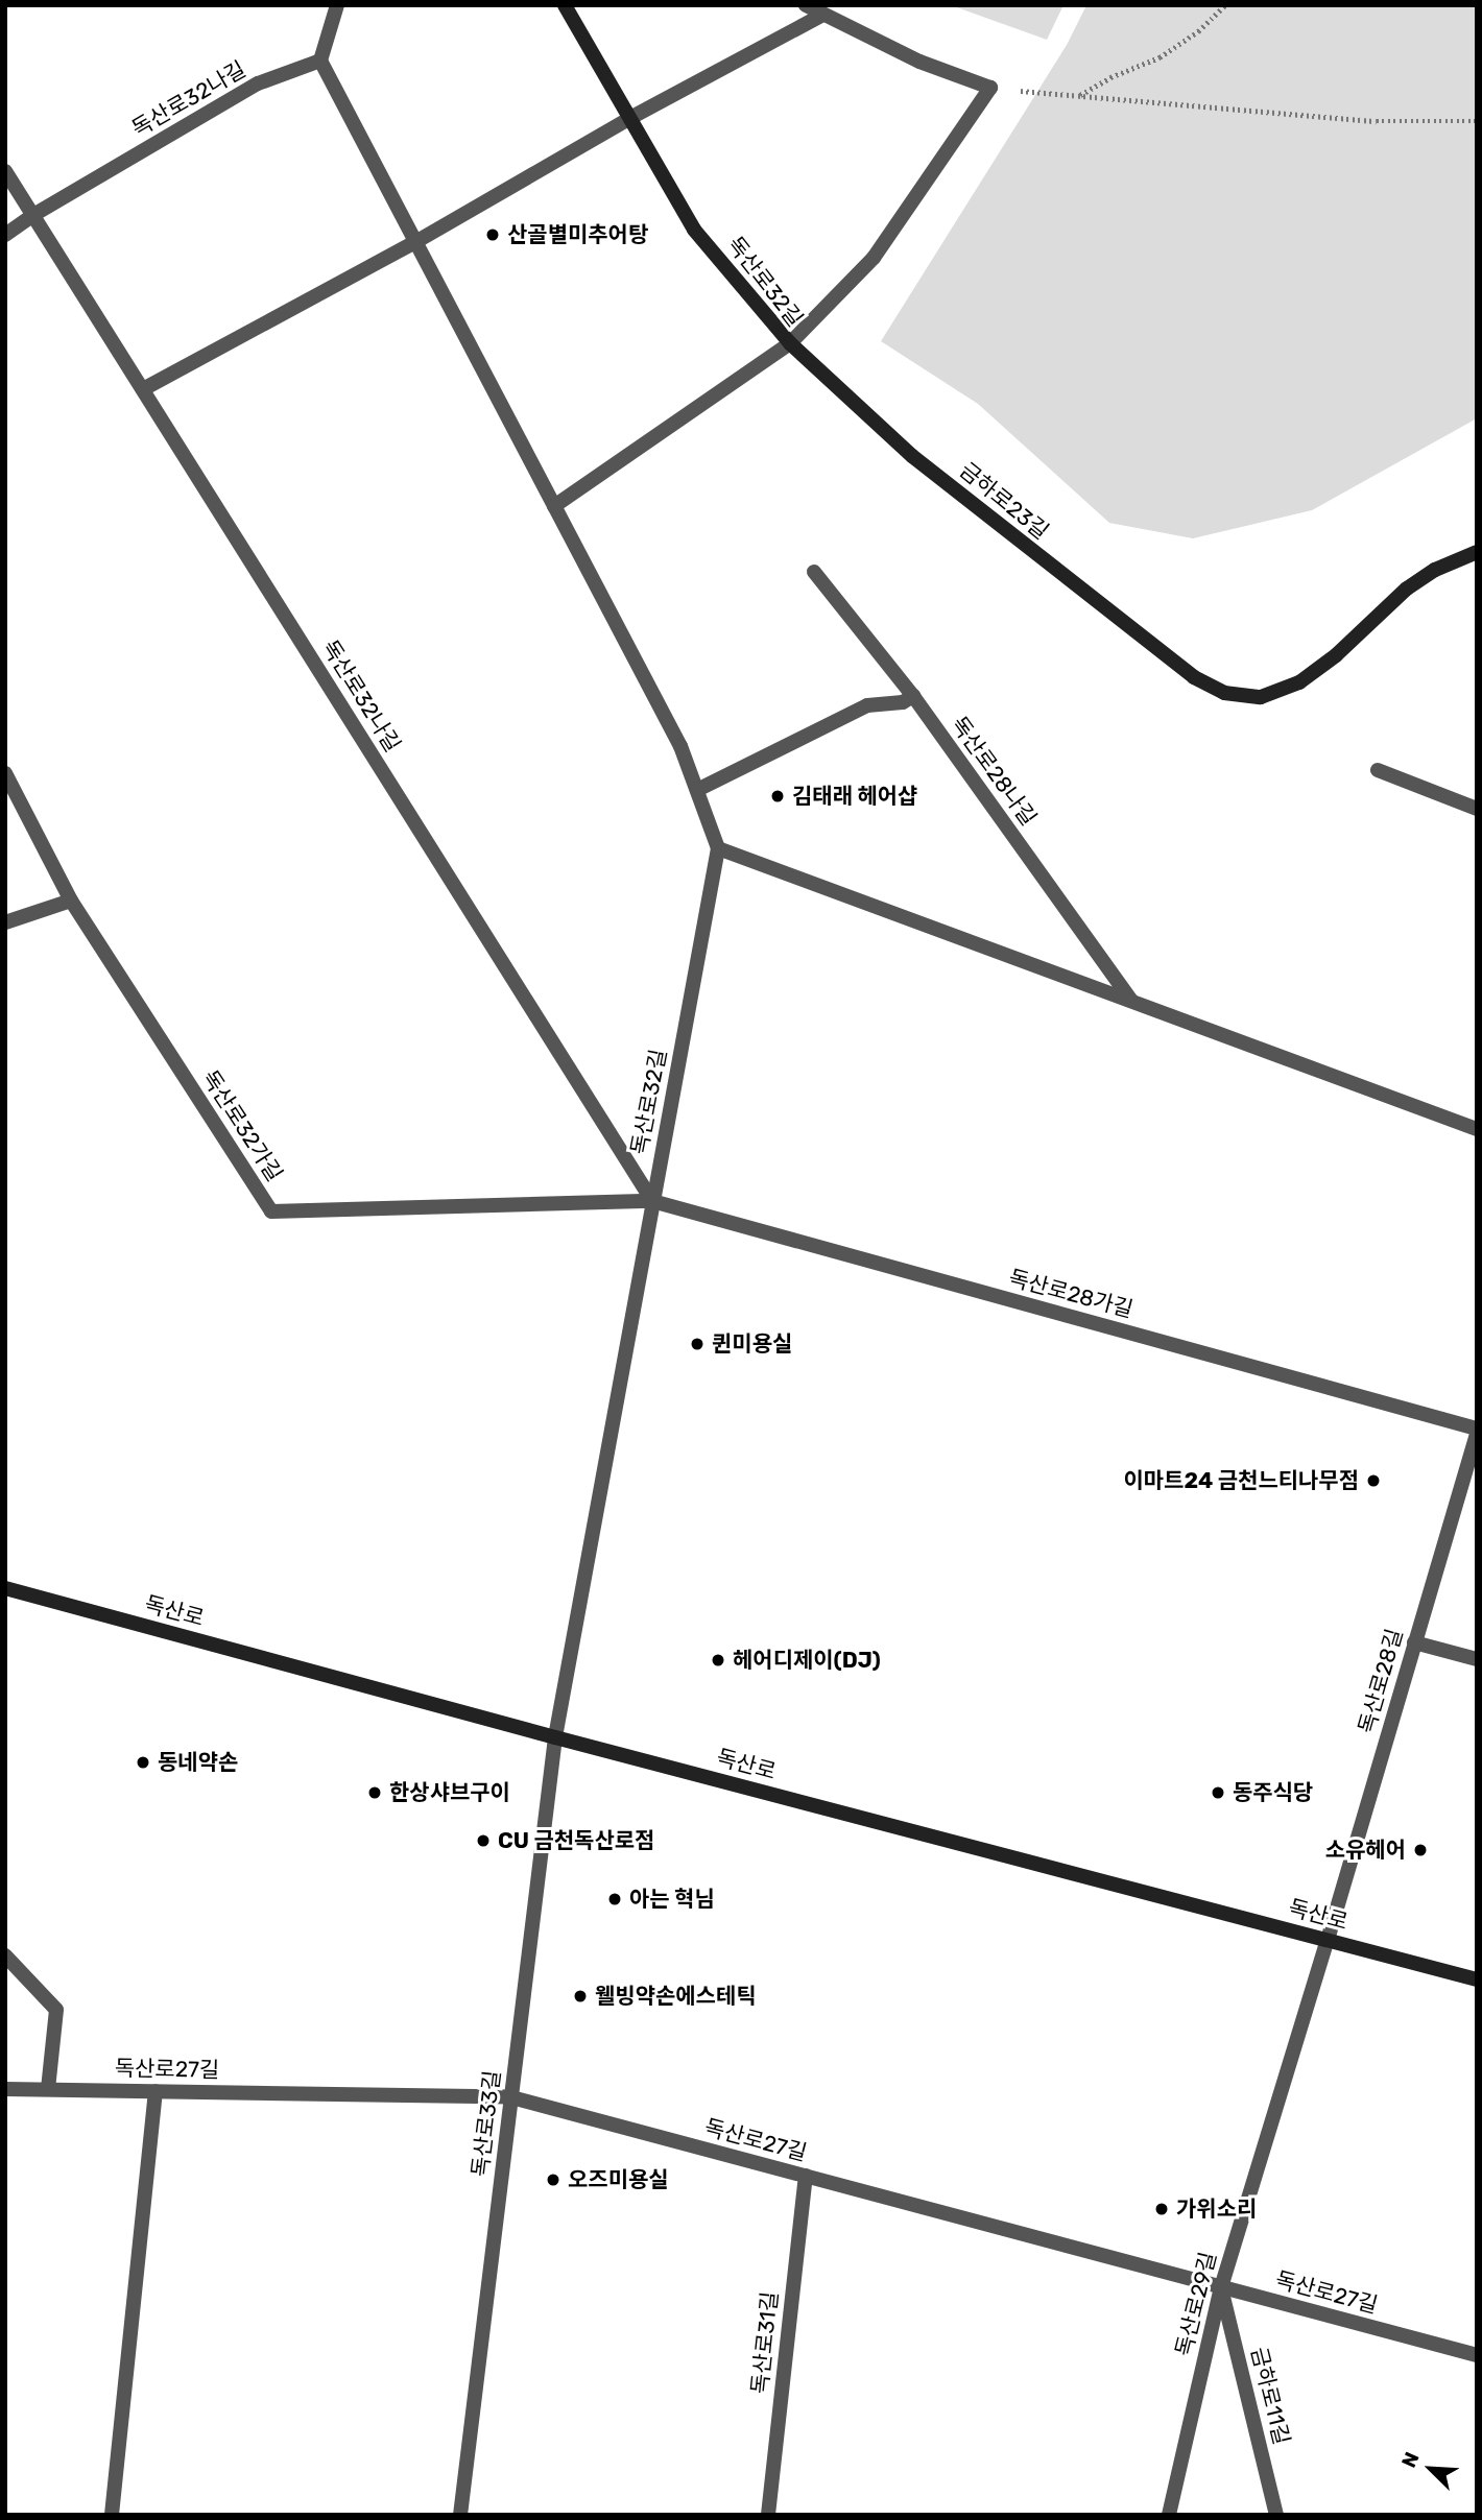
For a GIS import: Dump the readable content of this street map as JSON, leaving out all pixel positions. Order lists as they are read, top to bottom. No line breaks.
{"streets":{"main road":["독산로32길","금하로23길","독산로"],"street":["독산로32나길","독산로28나길","독산로32가길","독산로28가길","독산로28길","독산로27길","독산로33길","독산로29길","독산로31길","금하로11길"]},"crossings":[["독산로32나길","독산로32길"],["독산로32나길","독산로32가길"],["독산로32나길","독산로28가길"],["독산로32길","금하로23길"],["독산로32길","독산로32가길"],["독산로32길","독산로28가길"],["독산로32길","독산로"],["독산로32길","독산로33길"],["독산로32가길","독산로28가길"],["독산로","독산로28길"],["독산로","독산로33길"],["독산로","독산로29길"],["독산로28길","독산로29길"],["독산로27길","독산로33길"],["독산로27길","독산로29길"],["독산로27길","독산로31길"],["독산로27길","금하로11길"],["독산로29길","금하로11길"]],"places":["산골별미추어탕","김태래 헤어샵","퀸미용실","이마트24 금천느티나무점","헤어디제이(DJ)","동네약손","한상샤브구이","동주식당","CU 금천독산로점","소유헤어","아는 혁님","웰빙약손에스테틱","오즈미용실","가위소리"],"north":"top left"}
